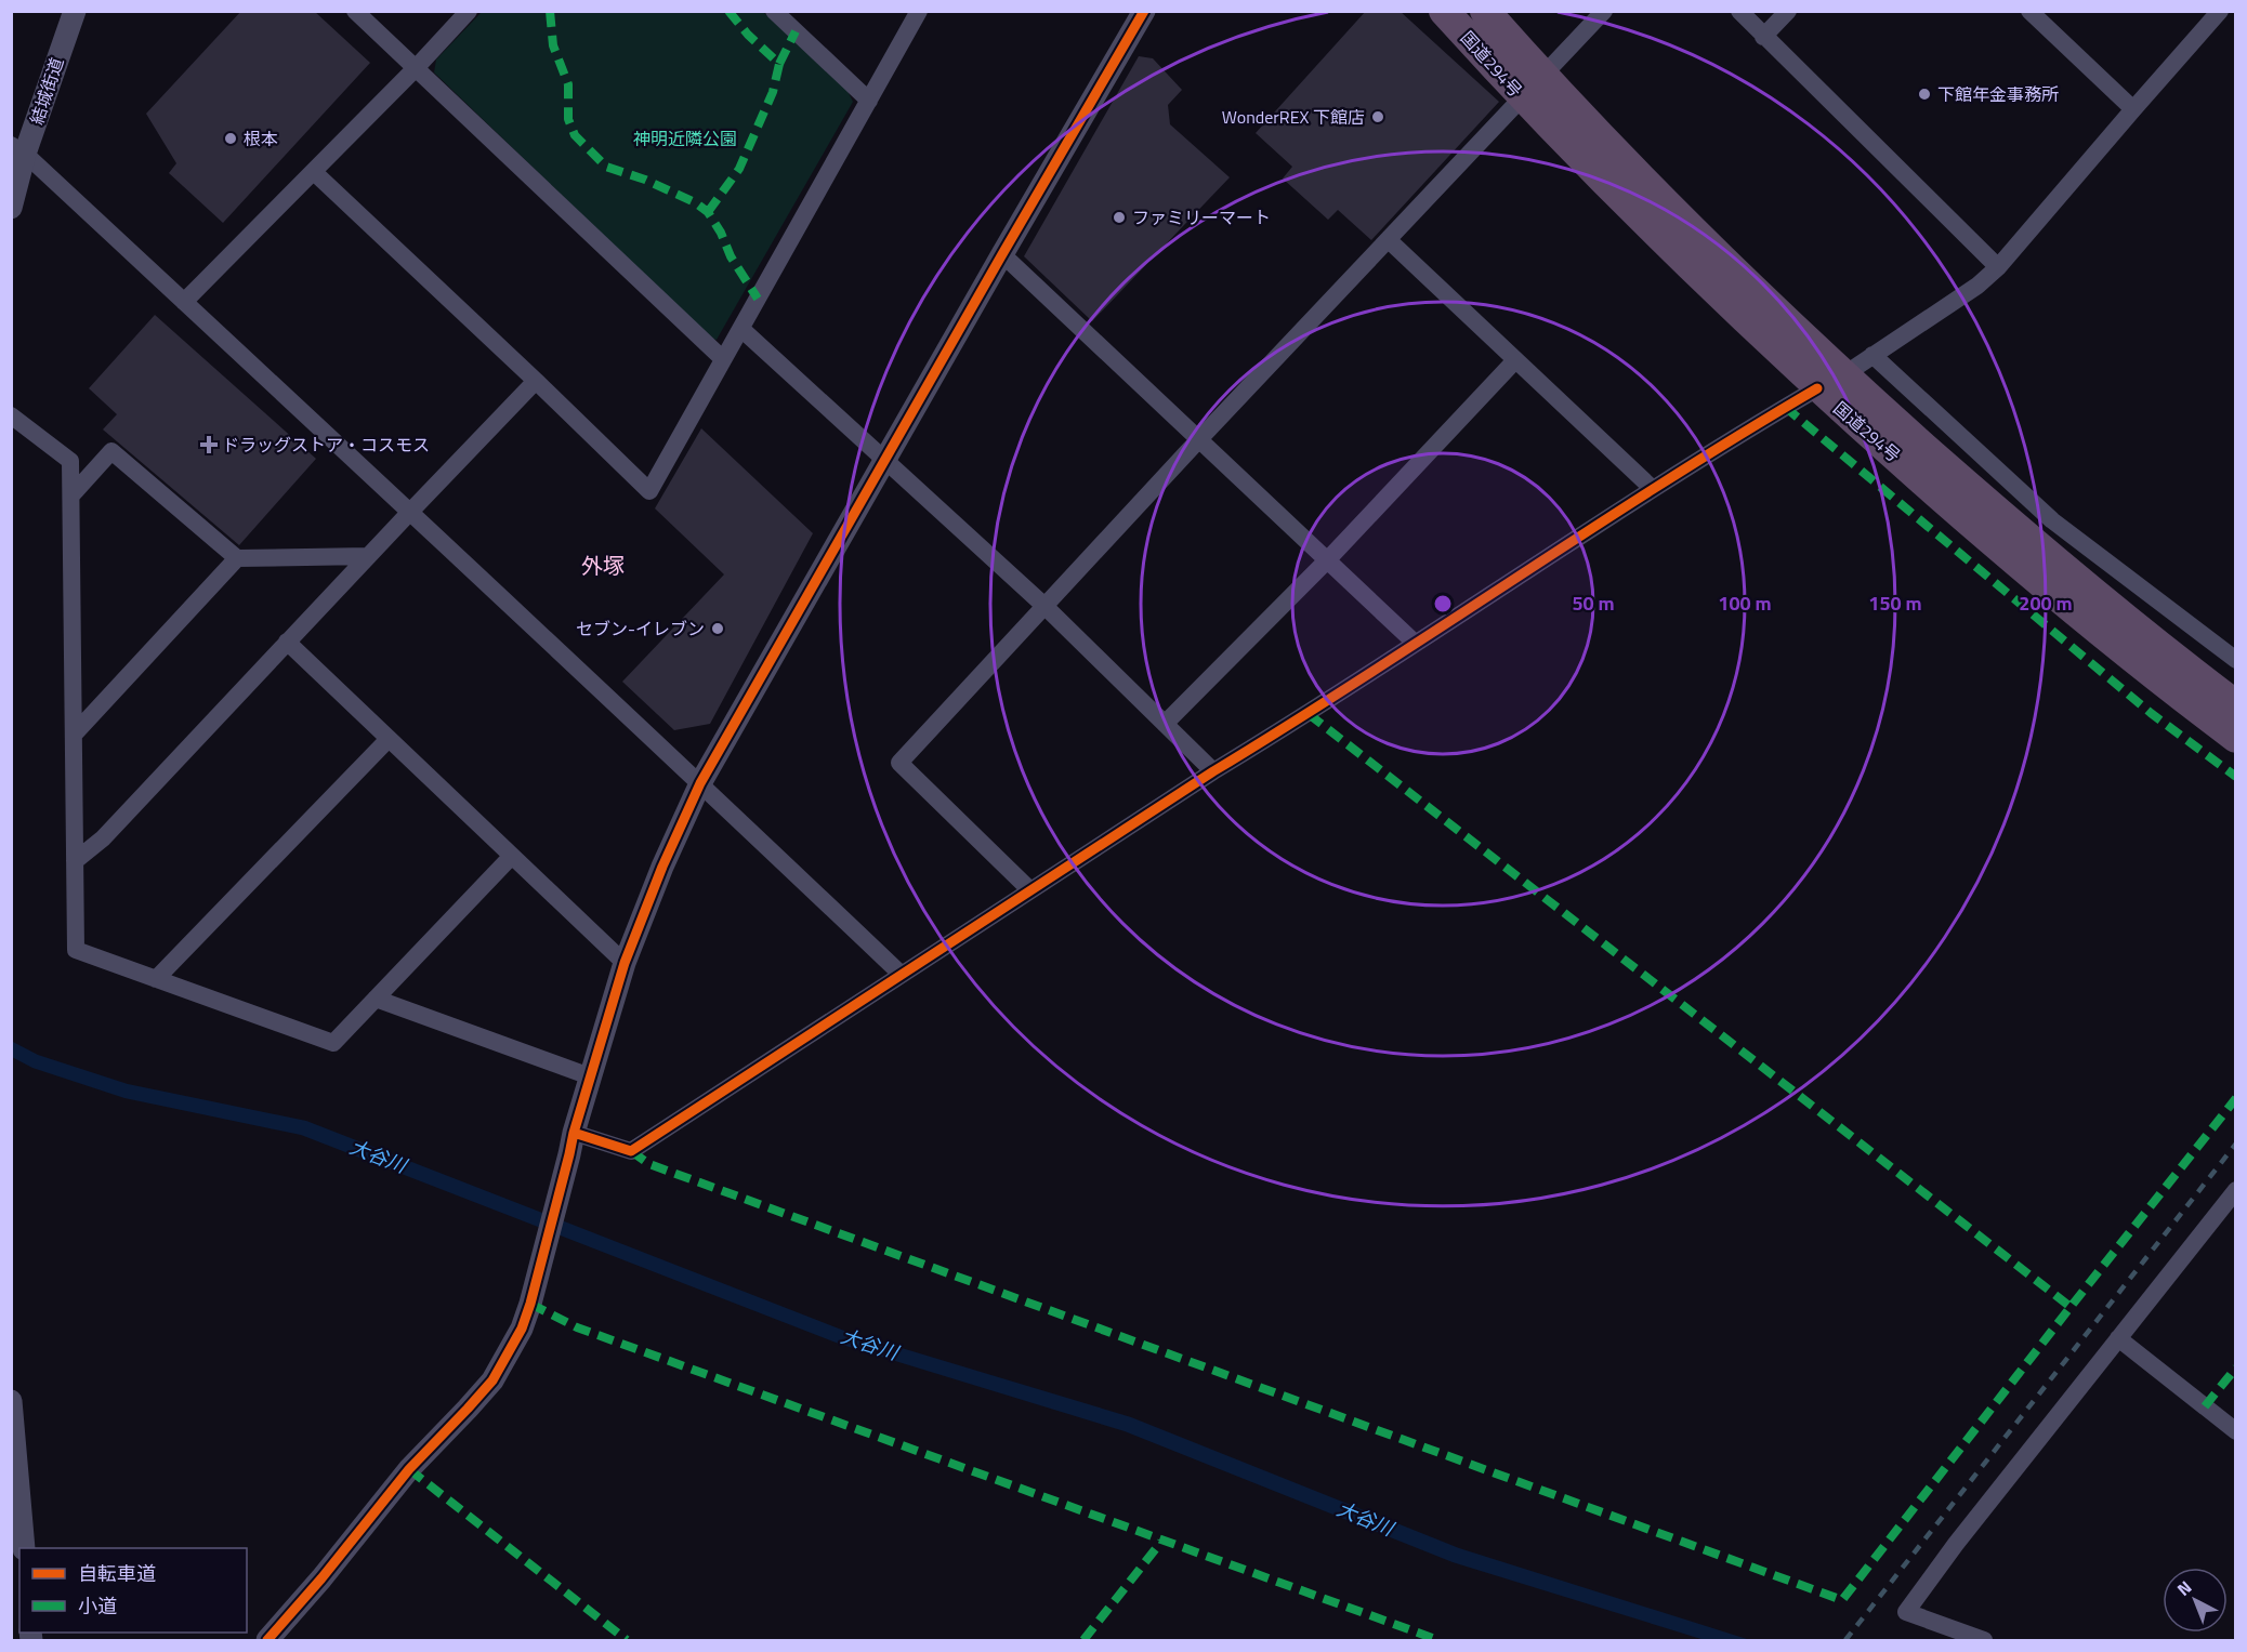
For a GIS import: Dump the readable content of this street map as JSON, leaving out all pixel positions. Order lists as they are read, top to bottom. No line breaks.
{"streets":{"highway":["国道294号"],"street":["結城街道"]},"districts":["外塚"],"water":["大谷川"],"parks":["神明近隣公園"],"places":{"other":["下館年金事務所","WonderREX 下館店","根本","ファミリーマート","セブン-イレブン"],"health":["ドラッグストア・コスモス"]},"legend":["自転車道","小道"],"north":"top left","rings":["50 m","100 m","150 m","200 m"]}
